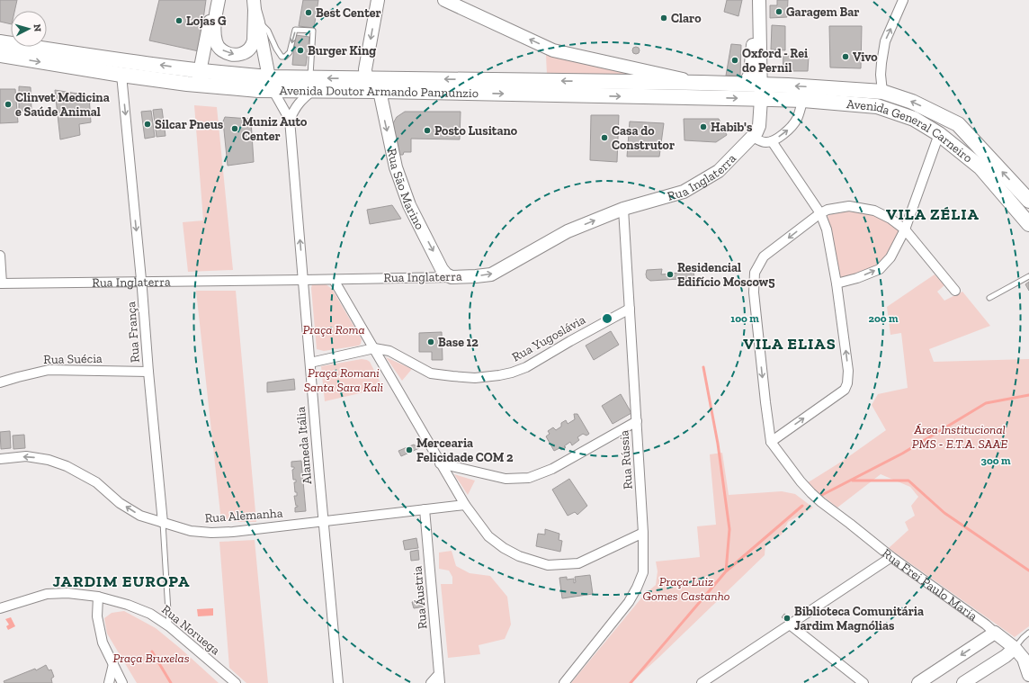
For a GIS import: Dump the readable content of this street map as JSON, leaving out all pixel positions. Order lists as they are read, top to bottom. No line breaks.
{"streets":{"main road":["Avenida Doutor Armando Pannunzio","Avenida General Carneiro"],"street":["Rua Inglaterra","Rua São Marino","Rua França","Rua Yugoslávia","Rua Suécia","Alameda Itália","Rua Rússia","Rua Alemanha","Rua Frei Paulo Maria","Rua Áustria","Rua Noruega"]},"crossings":[["Avenida Doutor Armando Pannunzio","Avenida General Carneiro"],["Avenida Doutor Armando Pannunzio","Rua Inglaterra"],["Avenida Doutor Armando Pannunzio","Rua São Marino"],["Avenida Doutor Armando Pannunzio","Rua França"],["Avenida Doutor Armando Pannunzio","Alameda Itália"],["Avenida General Carneiro","Rua Inglaterra"],["Rua Inglaterra","Rua São Marino"],["Rua Inglaterra","Rua França"],["Rua Inglaterra","Alameda Itália"],["Rua Inglaterra","Rua Rússia"],["Rua França","Rua Suécia"],["Rua França","Rua Alemanha"],["Rua Yugoslávia","Alameda Itália"],["Rua Yugoslávia","Rua Rússia"],["Alameda Itália","Rua Alemanha"],["Rua Alemanha","Rua Áustria"]],"one_way":["Rua França","Rua Alemanha"],"districts":["VILA ZÉLIA","VILA ELIAS","JARDIM EUROPA"],"parks":["Praça Roma","Praça Romani Santa Sara Kali","Área Institucional PMS - E.T.A. SAAE","Praça Luiz Gomes Castanho","Praça Bruxelas"],"places":["Garagem Bar","Best Center","Claro","Lojas G","Burger King","Vivo","Oxford - Rei do Pernil","Clinvet Medicina e Saúde Animal","Silcar Pneus","Habib's","Muniz Auto Center","Posto Lusitano","Casa do Construtor","Residencial Edifício Moscow5","Base 12","Mercearia Felicidade COM 2","Biblioteca Comunitária Jardim Magnólias"],"north":"right","rings":["100 m","200 m","300 m"]}
